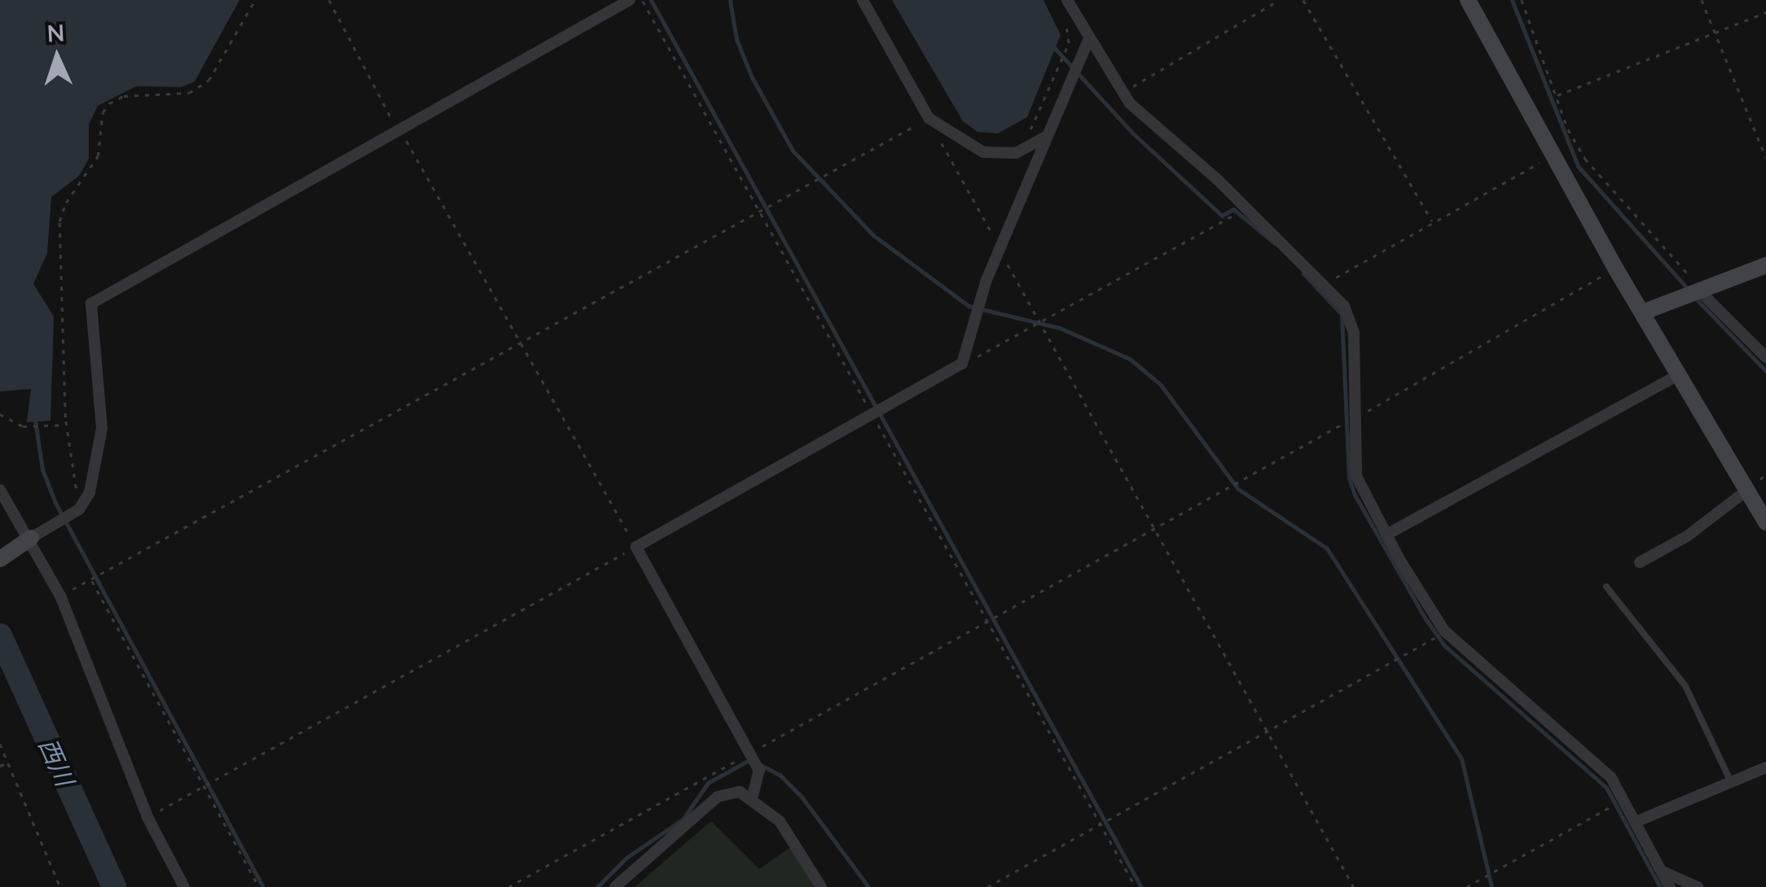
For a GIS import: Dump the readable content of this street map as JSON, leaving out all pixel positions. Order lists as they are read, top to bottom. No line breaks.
{"water":["西川"],"north":"top"}
